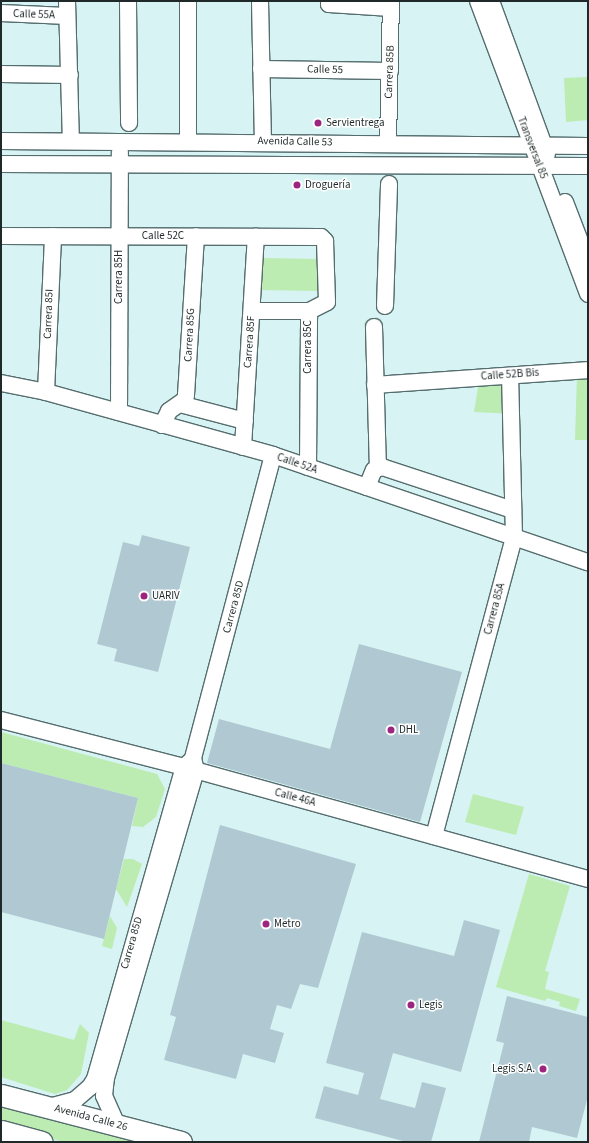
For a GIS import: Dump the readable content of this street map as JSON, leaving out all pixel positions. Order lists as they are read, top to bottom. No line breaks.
{"streets":{"main road":["Avenida Calle 26"],"street":["Calle 55A","Calle 55","Carrera 85B","Avenida Calle 53","Transversal 85","Calle 52C","Carrera 85H","Carrera 85I","Carrera 85G","Carrera 85F","Carrera 85C","Calle 52B Bis","Calle 52A","Carrera 85D","Carrera 85A","Calle 46A"]},"crossings":[["Calle 55","Carrera 85B"],["Carrera 85B","Avenida Calle 53"],["Avenida Calle 53","Transversal 85"],["Avenida Calle 53","Carrera 85H"],["Calle 52C","Carrera 85H"],["Calle 52C","Carrera 85I"],["Calle 52C","Carrera 85G"],["Calle 52C","Carrera 85F"],["Calle 52C","Carrera 85C"],["Carrera 85H","Calle 52A"],["Carrera 85I","Calle 52A"],["Carrera 85G","Calle 52A"],["Carrera 85F","Calle 52A"],["Carrera 85C","Calle 52A"],["Calle 52B Bis","Carrera 85A"],["Calle 52A","Carrera 85D"],["Calle 52A","Carrera 85A"],["Carrera 85D","Calle 46A"],["Carrera 85D","Avenida Calle 26"],["Carrera 85A","Calle 46A"]],"places":["Servientrega","Droguería","UARIV","DHL","Metro","Legis","Legis S.A."]}
